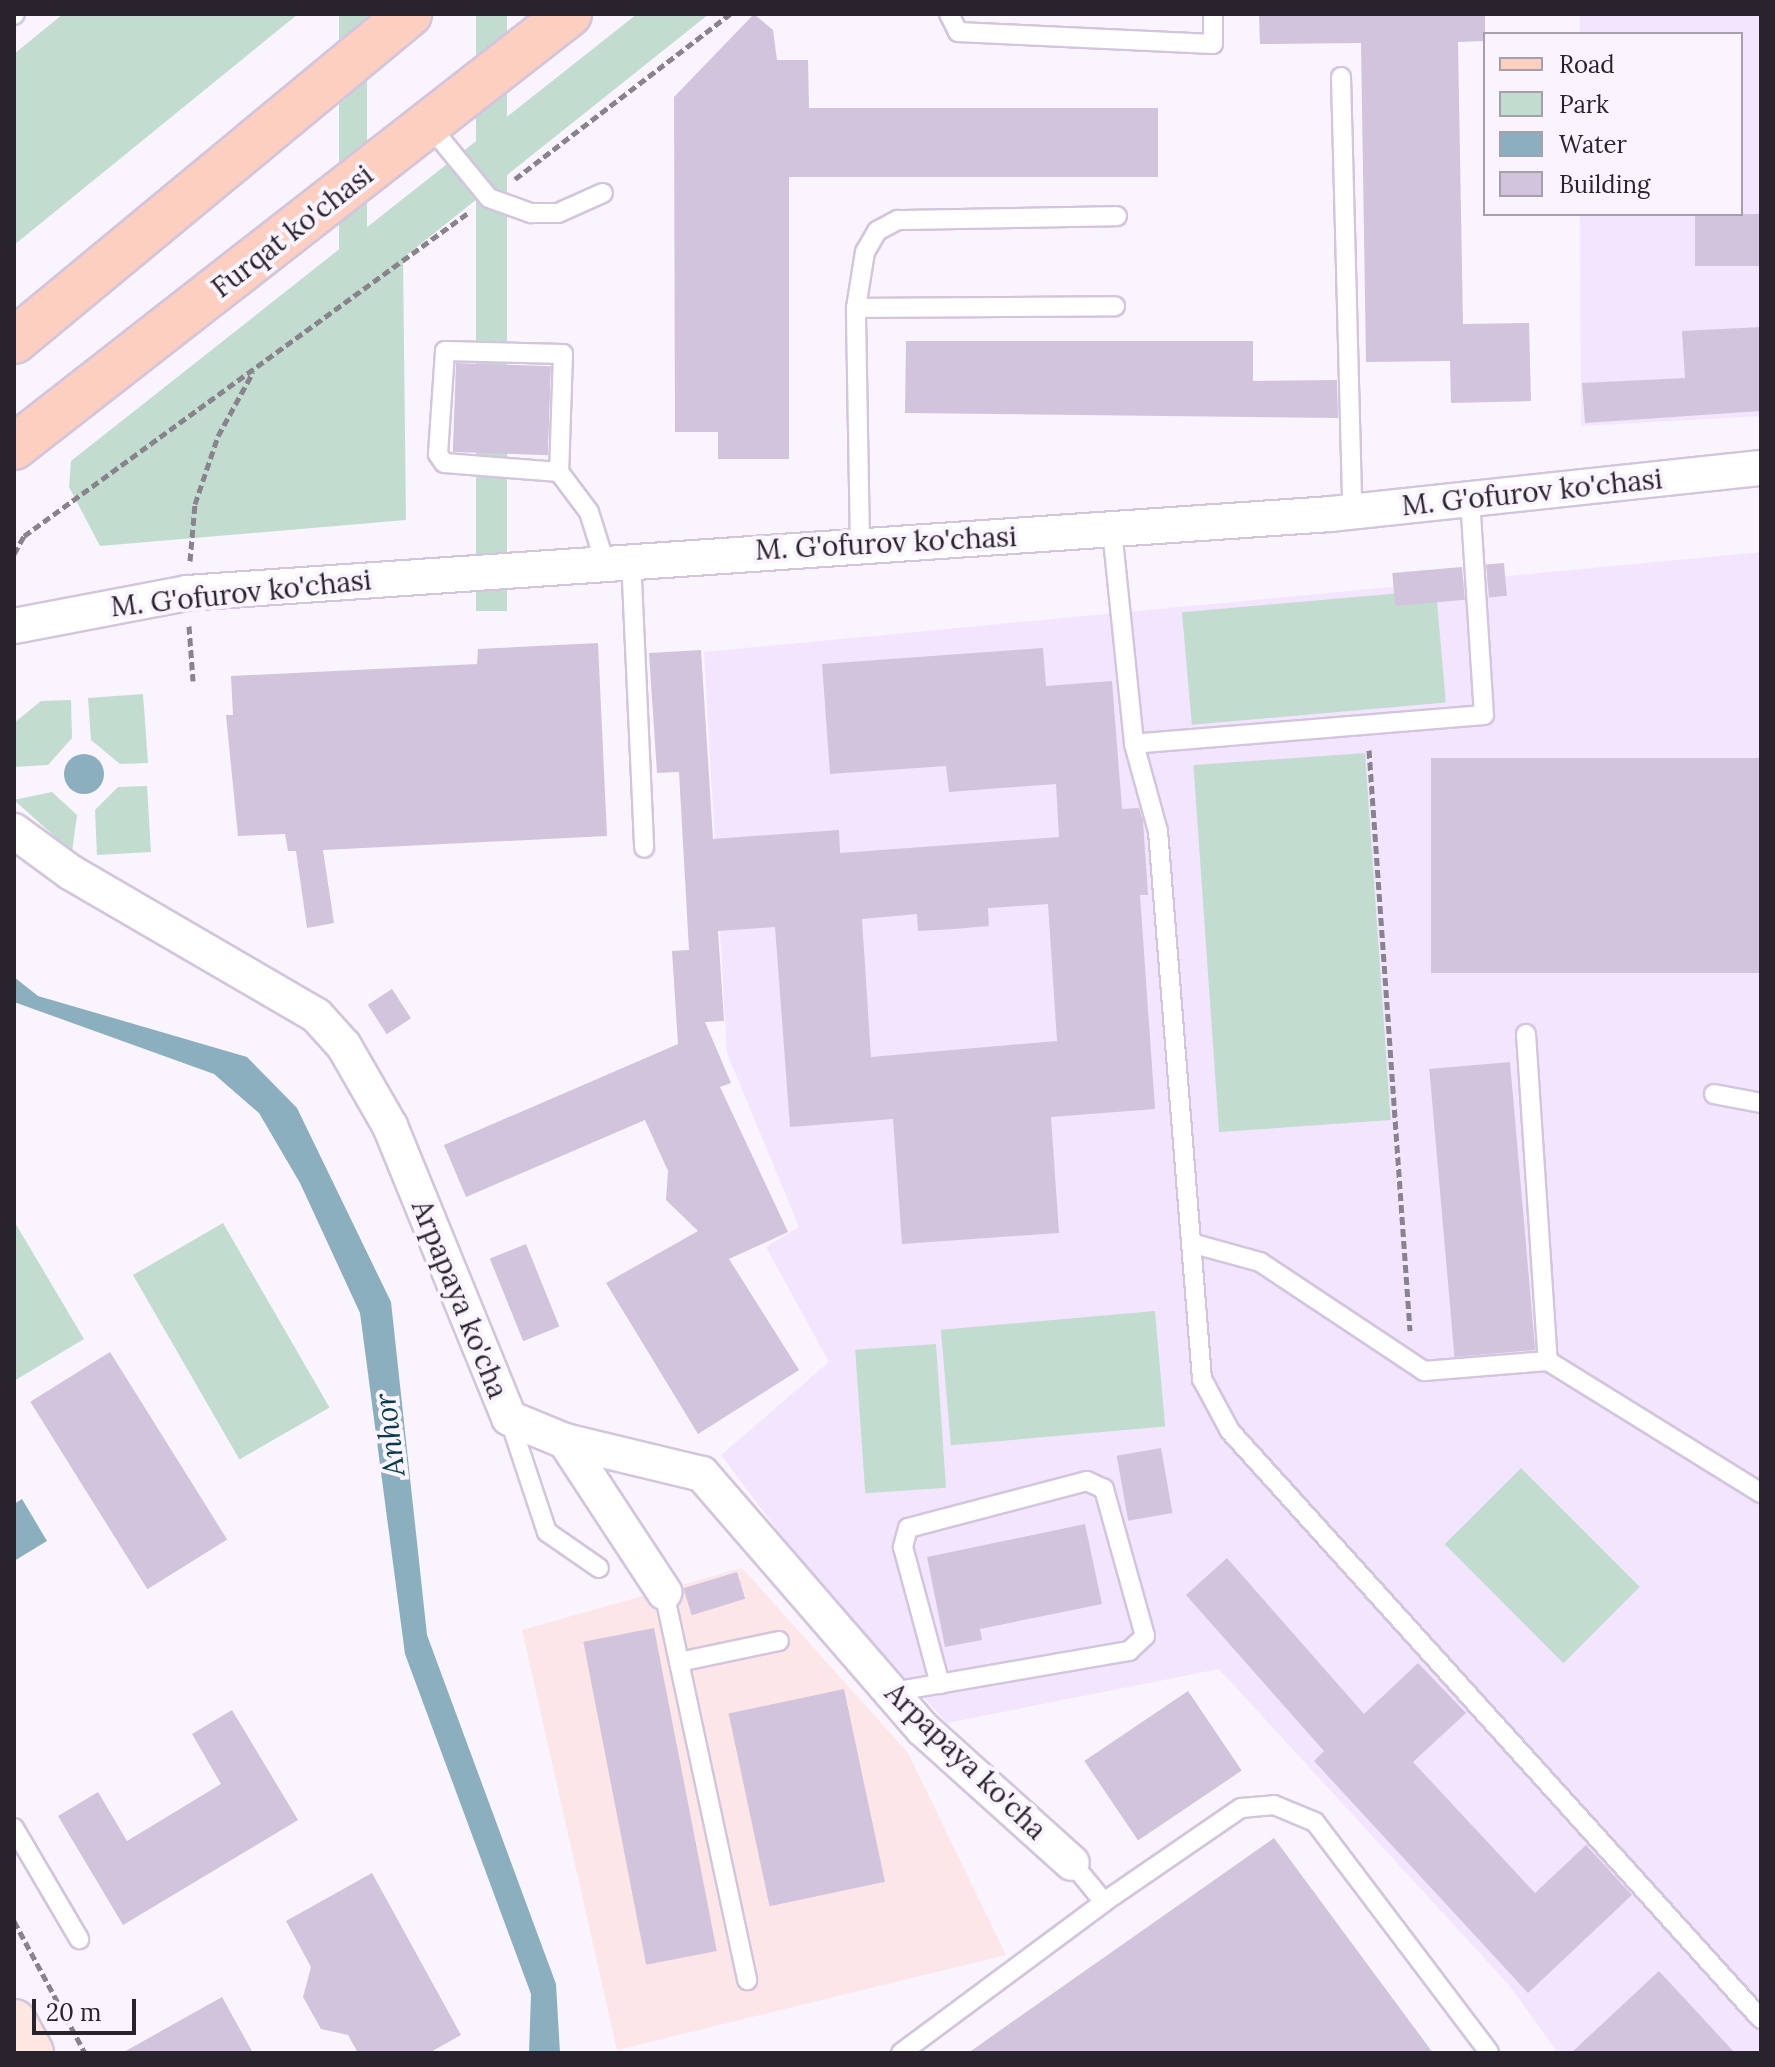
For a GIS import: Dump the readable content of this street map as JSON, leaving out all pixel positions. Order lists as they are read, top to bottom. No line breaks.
{"streets":{"main road":["Furqat ko'chasi"],"street":["M. G'ofurov ko'chasi","Arpapaya ko'cha"]},"water":["Anhor"],"legend":["Road","Park","Water","Building"],"scale_bar":"20 m"}
